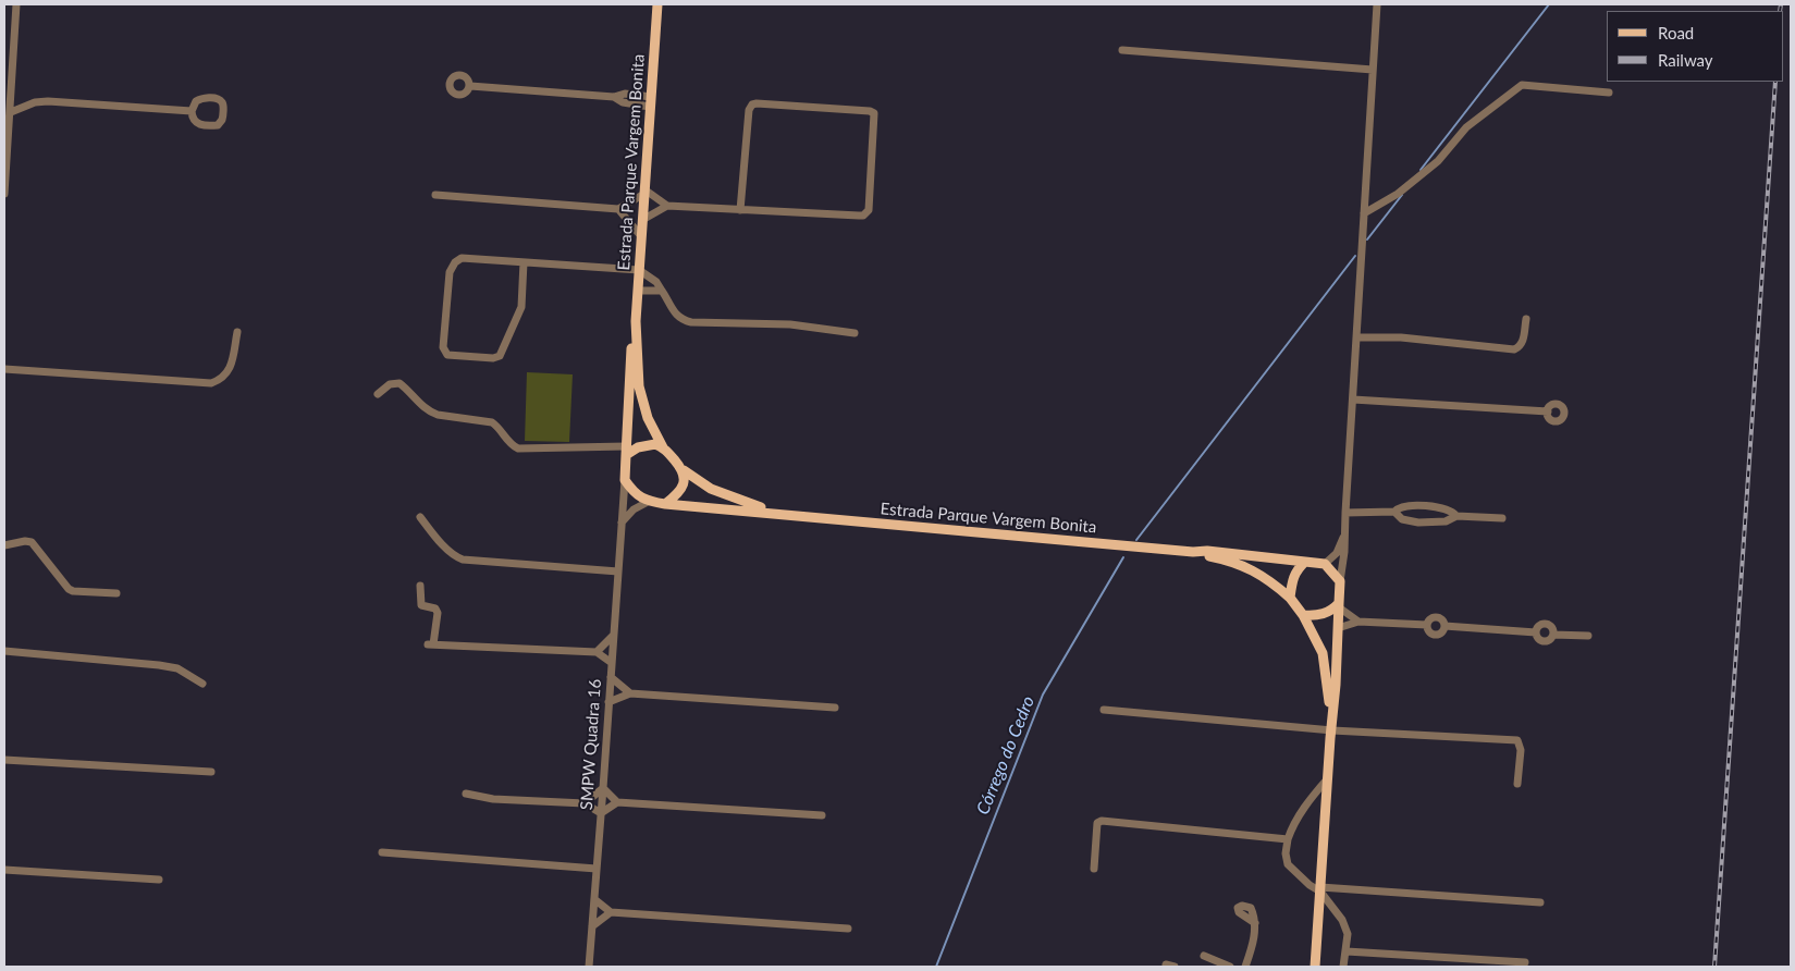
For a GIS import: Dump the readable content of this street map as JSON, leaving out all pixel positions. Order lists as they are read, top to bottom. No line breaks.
{"streets":{"main road":["Estrada Parque Vargem Bonita"],"street":["SMPW Quadra 16"]},"crossings":[["Estrada Parque Vargem Bonita","SMPW Quadra 16"]],"water":["Córrego do Cedro"],"legend":["Road","Railway"]}
